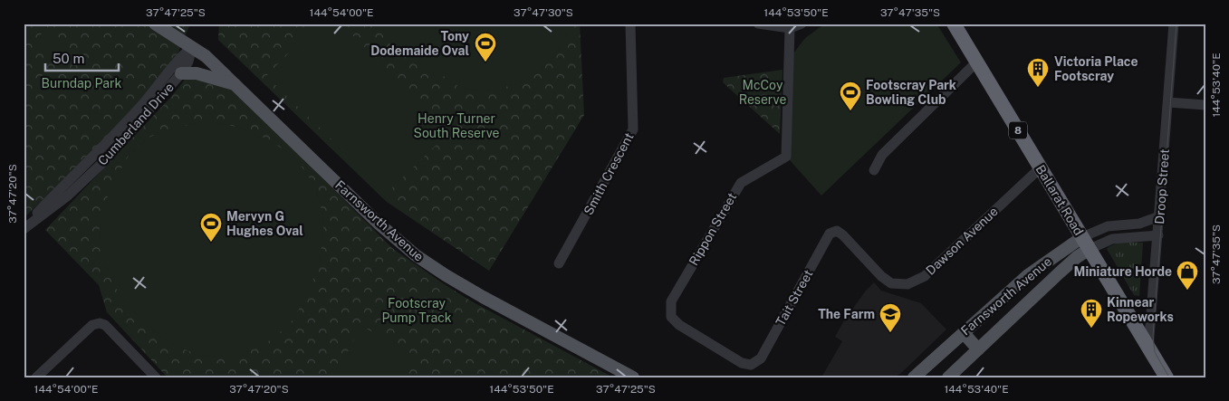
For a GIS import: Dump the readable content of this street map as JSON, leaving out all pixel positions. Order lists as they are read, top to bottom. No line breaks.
{"streets":{"highway":["8","Ballarat Road"],"main road":["Farnsworth Avenue"],"street":["Cumberland Drive","Smith Crescent","Droop Street","Rippon Street","Dawson Avenue","Tait Street"]},"crossings":[["Cumberland Drive","Farnsworth Avenue"],["Droop Street","Ballarat Road"],["Droop Street","Farnsworth Avenue"],["Ballarat Road","Farnsworth Avenue"],["Ballarat Road","Dawson Avenue"],["Rippon Street","Tait Street"],["Dawson Avenue","Tait Street"]],"parks":["Burndap Park","McCoy Reserve","Henry Turner South Reserve","Footscray Pump Track"],"places":{"sports":["Tony Dodemaide Oval","Footscray Park Bowling Club","Mervyn G Hughes Oval"],"building":["Victoria Place Footscray","Kinnear Ropeworks"],"shop":["Miniature Horde"],"school or university":["The Farm"]},"scale_bar":"50 m","coordinates":["37°47'25\"S","144°54'00\"E","37°47'30\"S","144°53'50\"E","37°47'35\"S","144°53'40\"E","37°47'20\"S"]}
